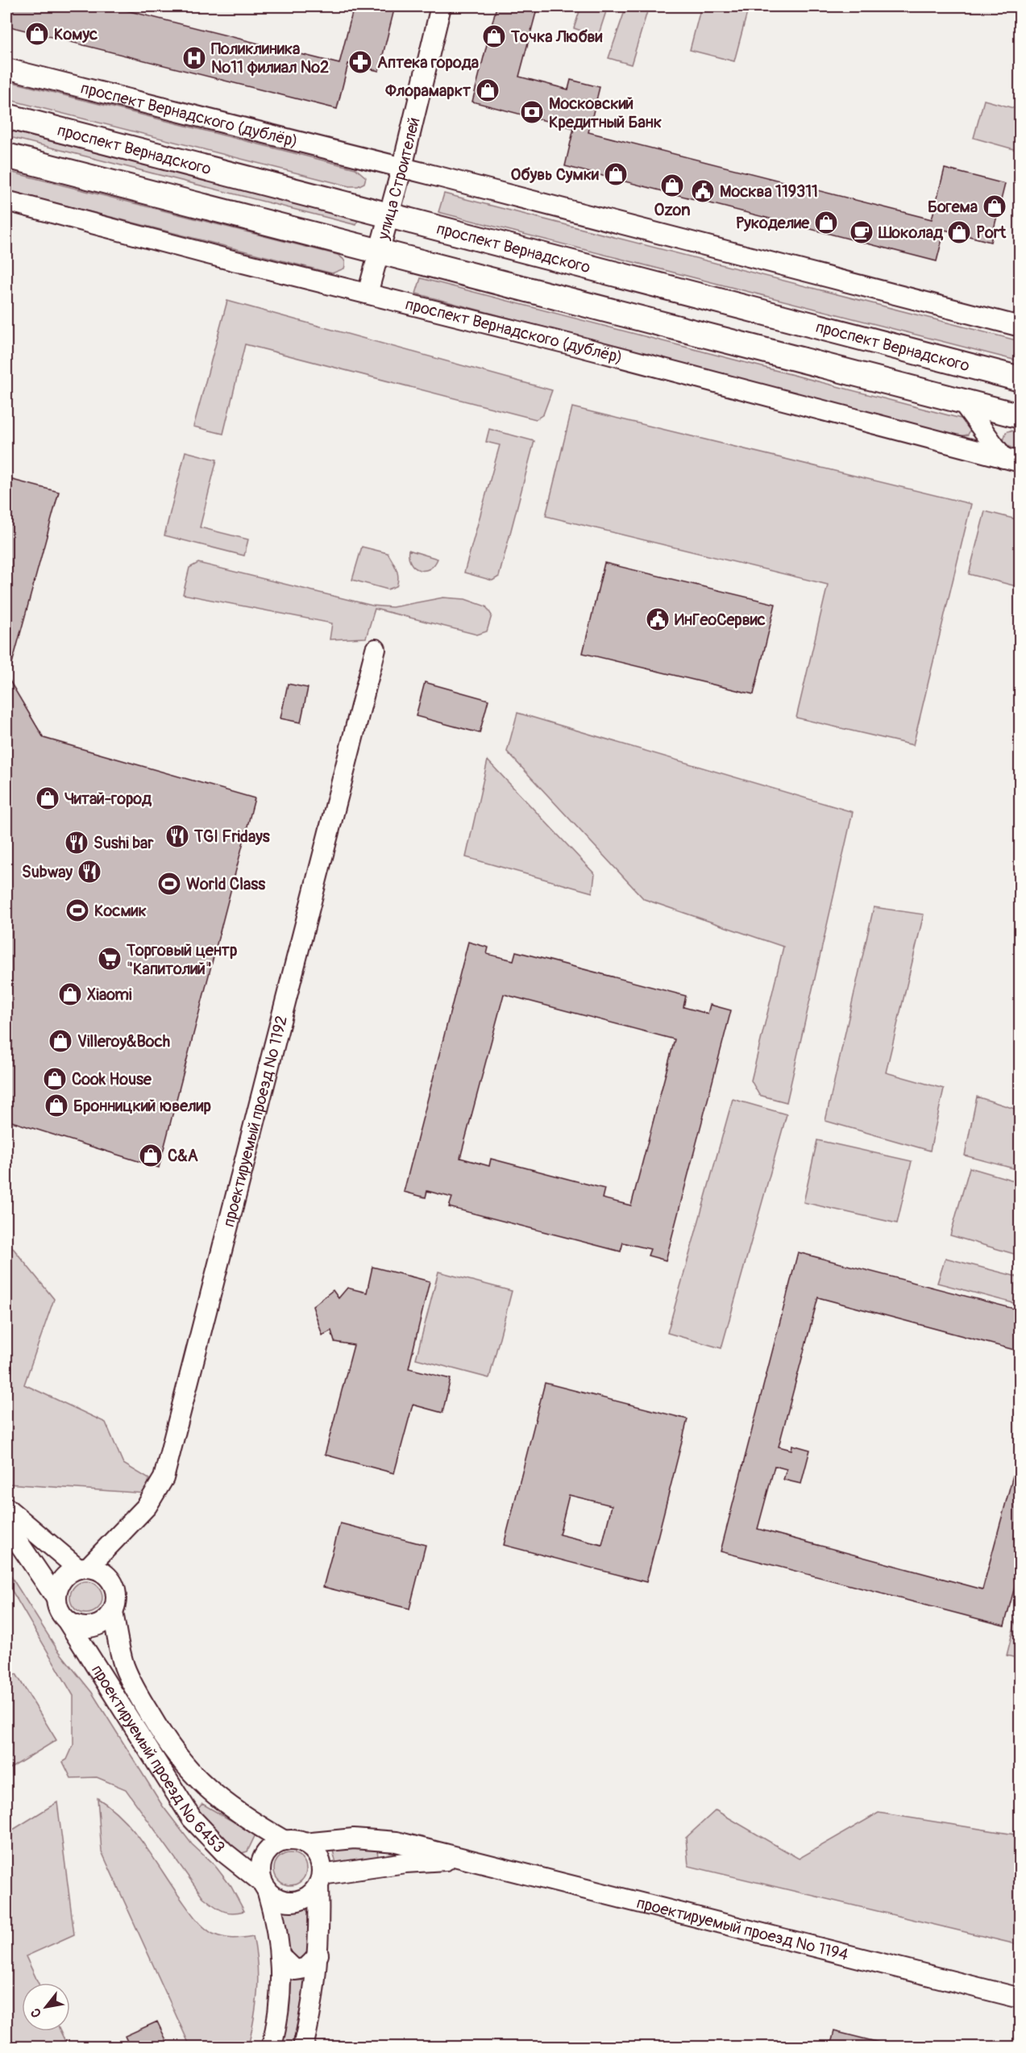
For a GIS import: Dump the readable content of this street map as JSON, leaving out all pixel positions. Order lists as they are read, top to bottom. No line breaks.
{"streets":{"main road":["проспект Вернадского"],"street":["проспект Вернадского (дублёр)","улица Строителей","проектируемый проезд № 1192","проектируемый проезд № 6453","проектируемый проезд № 1194"]},"crossings":[["проспект Вернадского (дублёр)","улица Строителей"],["проспект Вернадского","улица Строителей"],["проектируемый проезд № 1192","проектируемый проезд № 6453"],["проектируемый проезд № 6453","проектируемый проезд № 1194"]],"places":{"shop":["Комус","Точка Любви","Флорамаркт","Обувь Сумки","Ozon","Богема","Рукоделие","Port","Читай-город","Xiaomi","Villeroy&Boch","Cook House","Бронницкий ювелир","C&A"],"hospital":["Поликлиника №11 филиал №2"],"pharmacy":["Аптека города"],"bank":["Московский Кредитный Банк"],"public building":["Москва 119311","ИнГеоСервис"],"cafe":["Шоколад"],"restaurant":["TGI Fridays","Sushi bar","Subway"],"sports":["World Class","Космик"],"supermarket":["Торговый центр \"Капитолий\""]},"north":"bottom left"}
